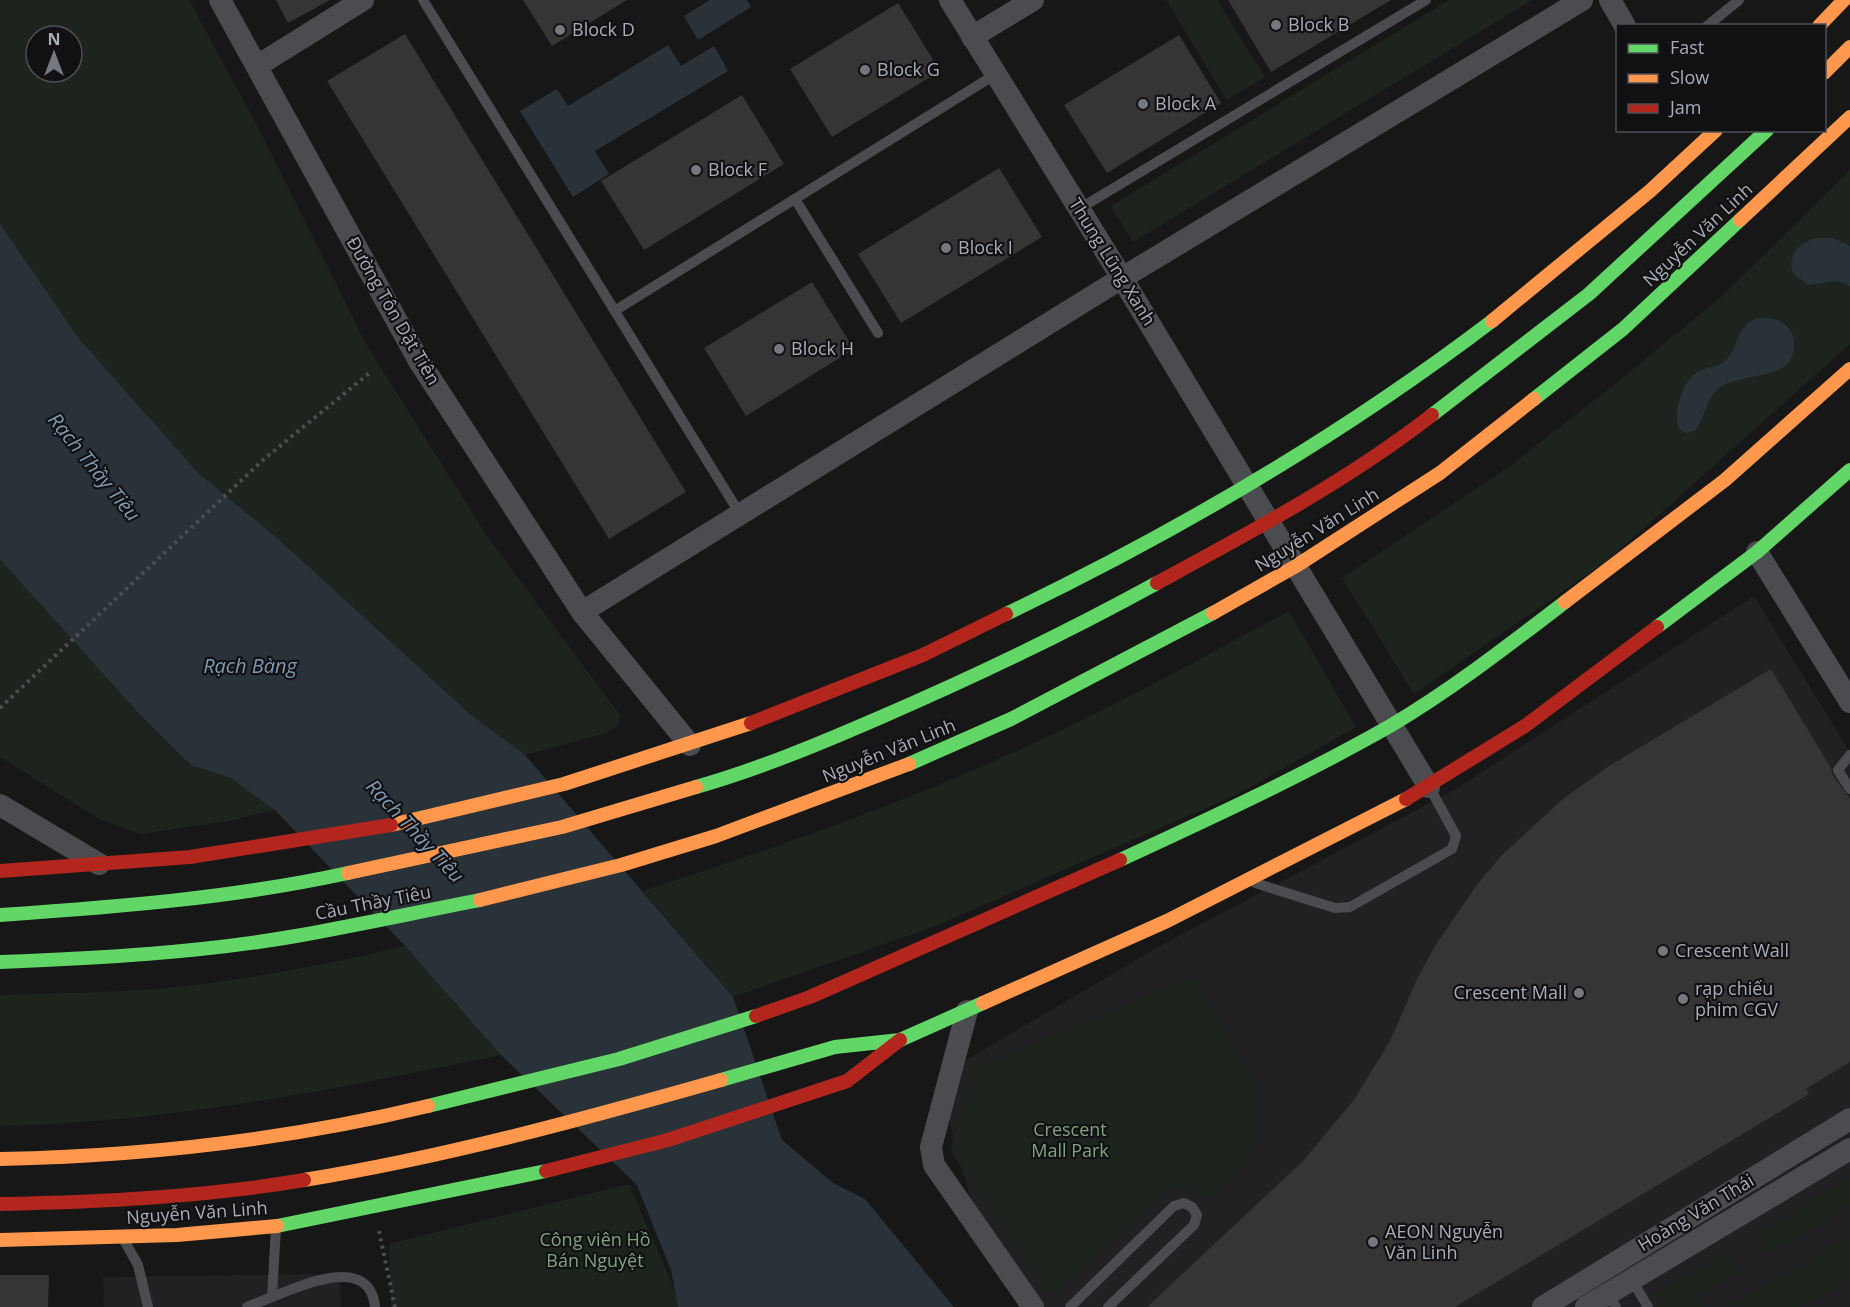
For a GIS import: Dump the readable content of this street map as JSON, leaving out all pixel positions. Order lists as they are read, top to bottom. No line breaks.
{"streets":{"main road":["Nguyễn Văn Linh","Cầu Thầy Tiêu"],"street":["Thung Lũng Xanh","Đường Tôn Dật Tiên","Hoàng Văn Thái"]},"crossings":[["Nguyễn Văn Linh","Thung Lũng Xanh"],["Nguyễn Văn Linh","Đường Tôn Dật Tiên"],["Nguyễn Văn Linh","Cầu Thầy Tiêu"]],"water":["Rạch Thầy Tiêu","Rạch Bàng"],"parks":["Crescent Mall Park","Công viên Hồ Bán Nguyệt"],"places":["Block B","Block D","Block G","Block A","Block F","Block I","Block H","Crescent Wall","Crescent Mall","rạp chiếu phim CGV","AEON Nguyễn Văn Linh"],"legend":["Fast","Slow","Jam"],"north":"top"}
